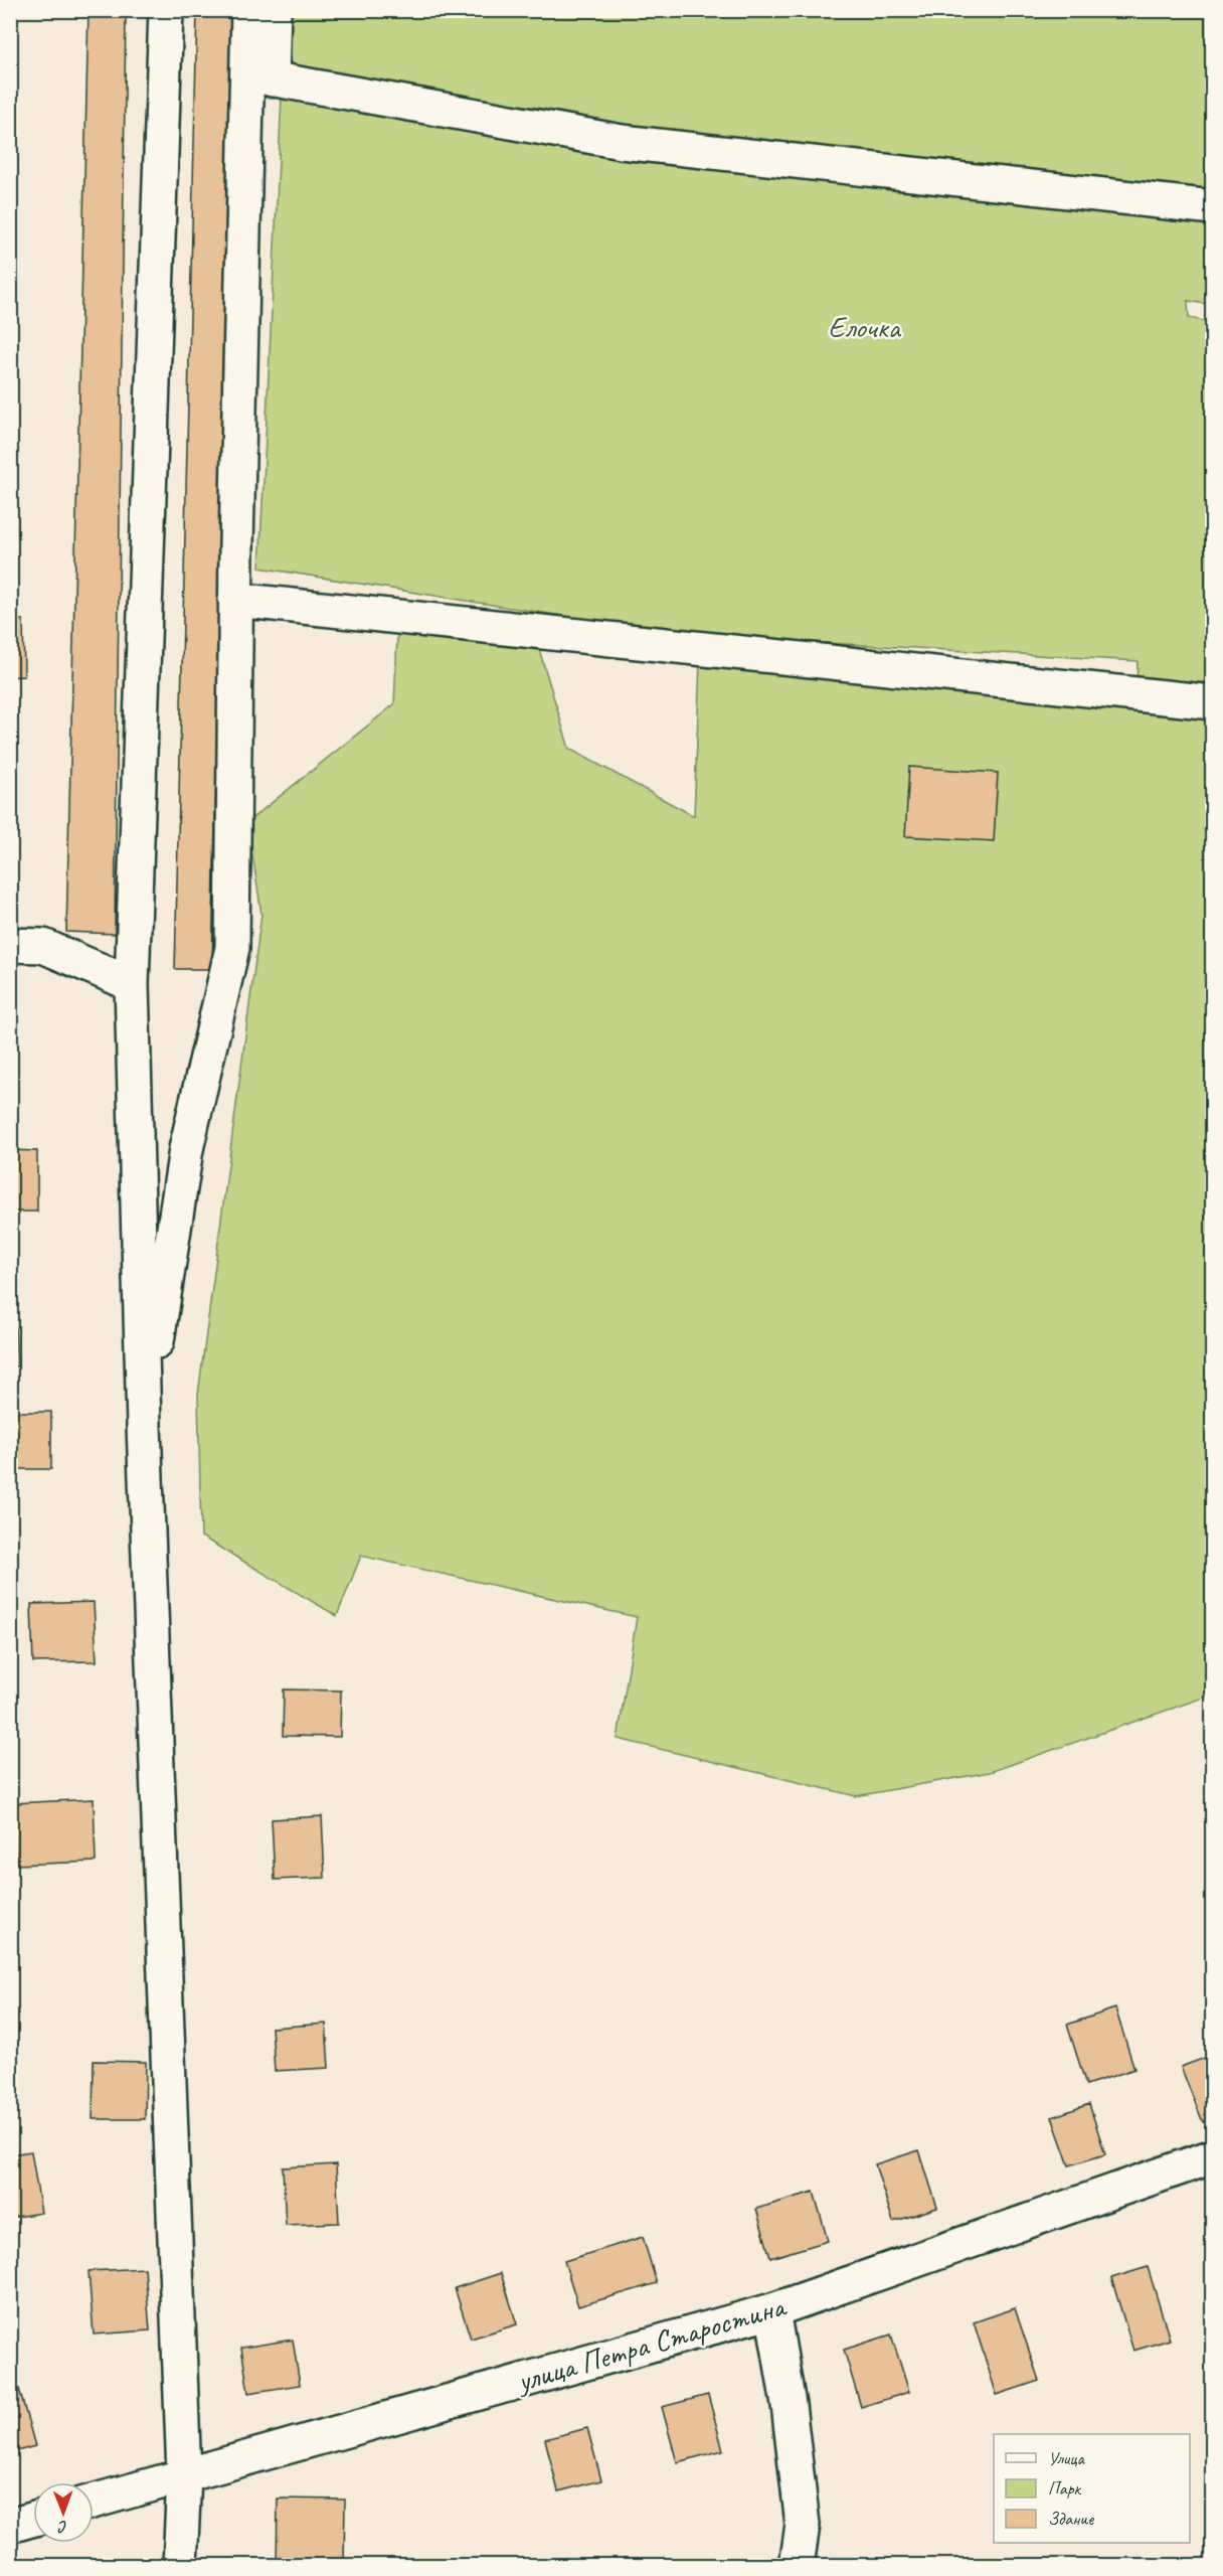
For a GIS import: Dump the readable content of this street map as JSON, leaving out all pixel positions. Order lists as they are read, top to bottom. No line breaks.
{"streets":{"street":["улица Петра Старостина"]},"parks":["Елочка"],"legend":["Улица","Парк","Здание"],"north":"bottom"}
